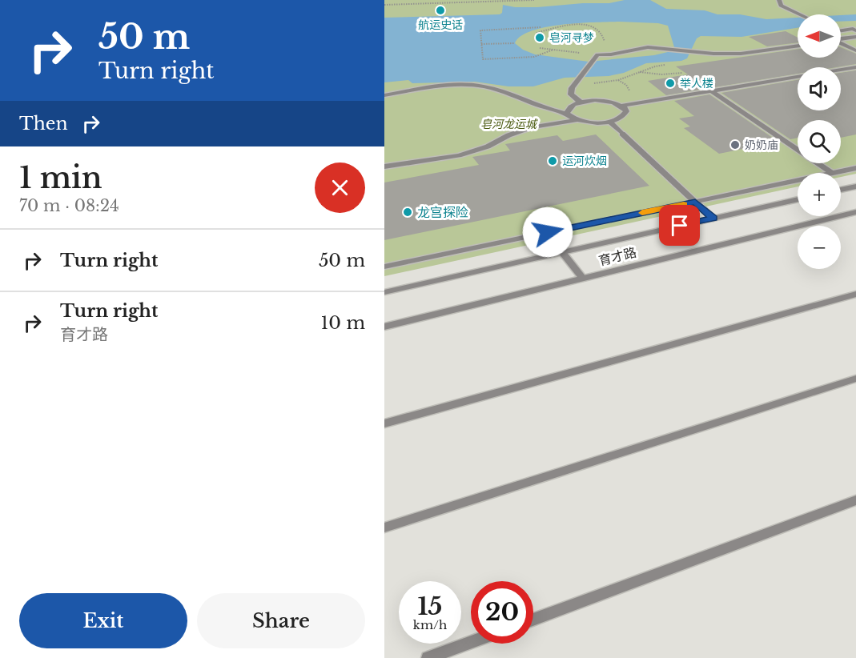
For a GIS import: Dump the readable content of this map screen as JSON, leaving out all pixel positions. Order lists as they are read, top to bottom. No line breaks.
{"streets":{"street":["育才路"]},"parks":["皂河龙运城"],"places":["航运史话","皂河寻梦","举人楼","奶奶庙","运河炊烟","龙宫探险"],"north":"left","page":{"turn":["50 m","Turn right"],"map_buttons":["+","−"],"then":"Then","heading":["1 min","70 m · 08:24"],"list":[{"name":"Turn right","value":"50 m"},{"name":"Turn right","note":"育才路","value":"10 m"}],"speed":"15 km/h","limit":"20","buttons":["Exit","Share"]}}
